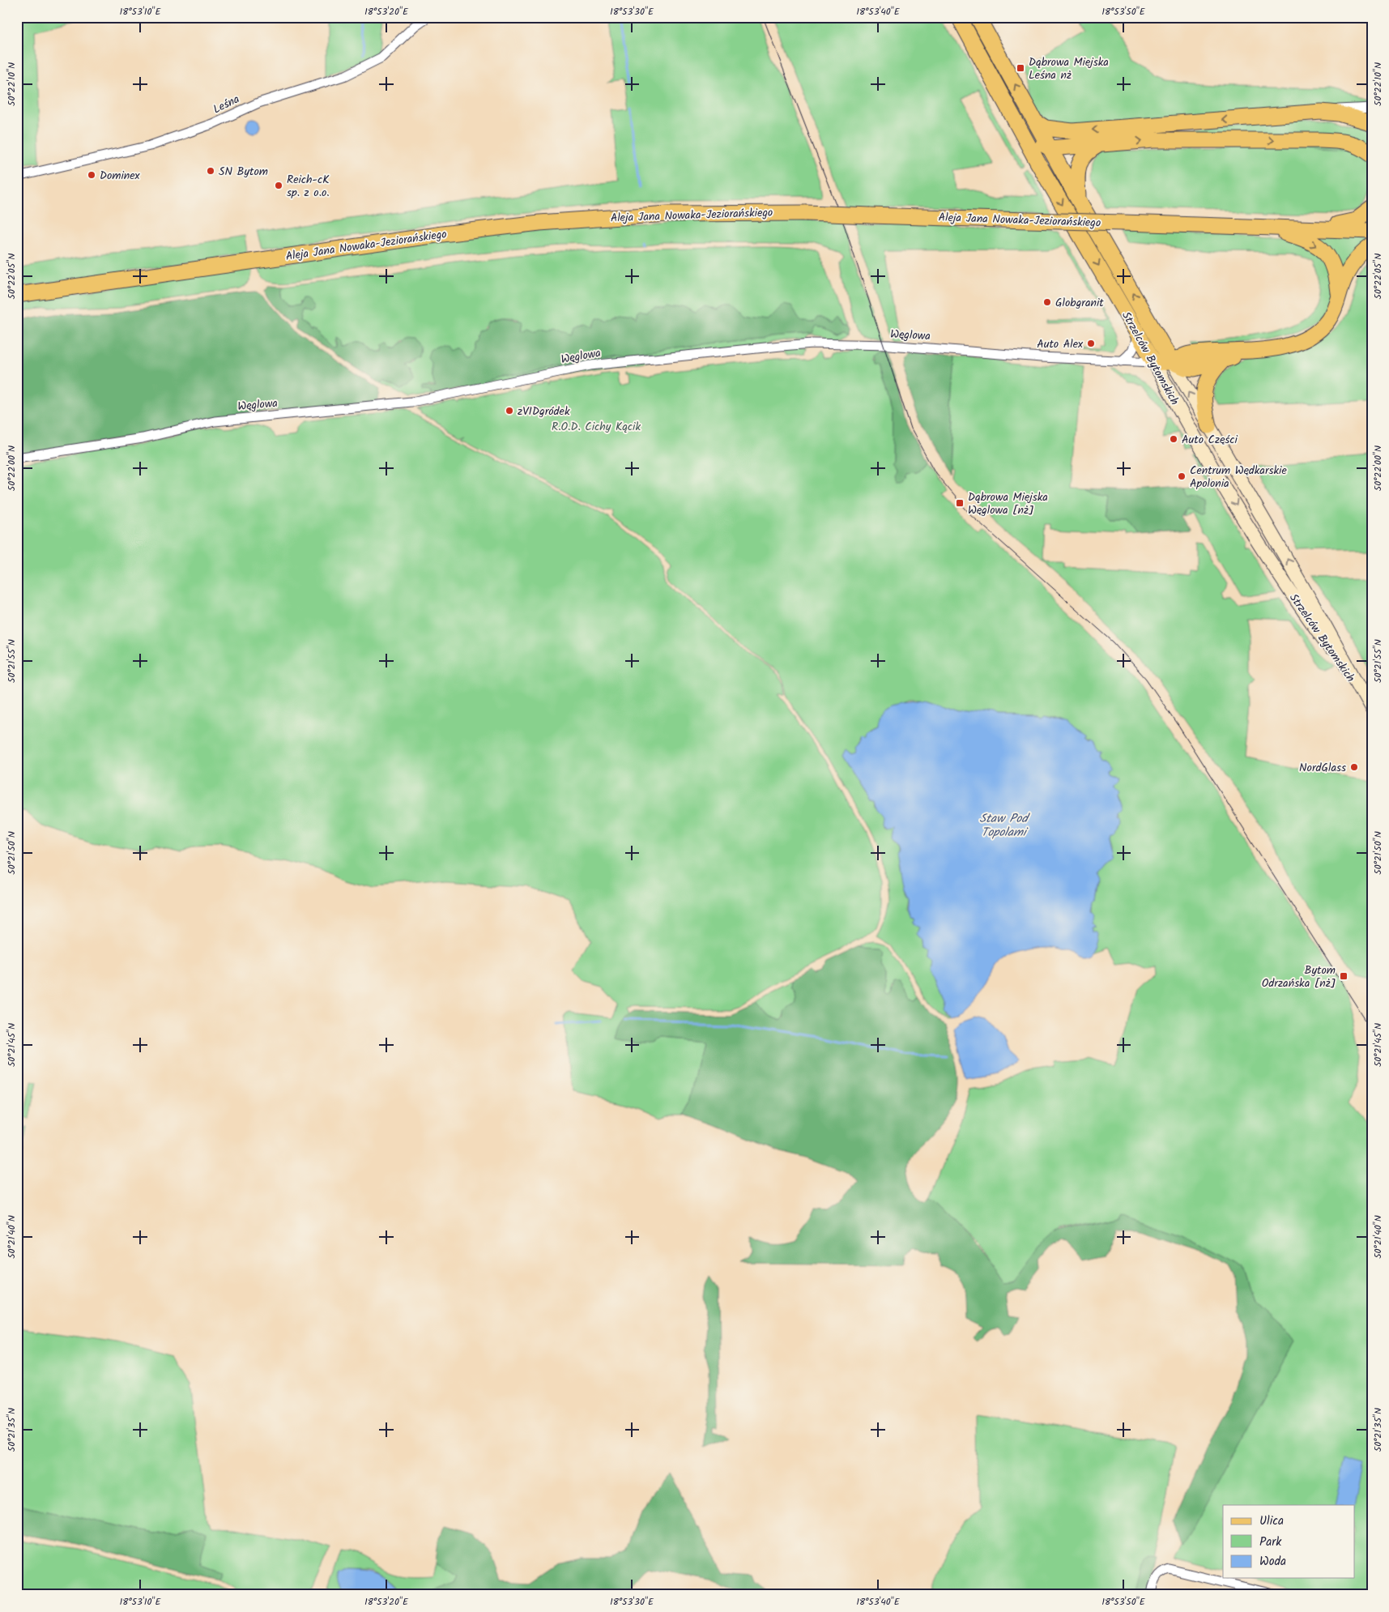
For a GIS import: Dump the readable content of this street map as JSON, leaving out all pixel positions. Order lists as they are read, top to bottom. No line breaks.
{"streets":{"main road":["Aleja Jana Nowaka-Jeziorańskiego","Strzelców Bytomskich"],"street":["Leśna","Węglowa"]},"crossings":[["Węglowa","Strzelców Bytomskich"]],"water":["Staw Pod Topolami"],"parks":["R.O.D. Cichy Kącik"],"places":{"transit":["Dąbrowa Miejska Leśna nż","Dąbrowa Miejska Węglowa [nż]","Bytom Odrzańska [nż]"],"other":["SN Bytom","Dominex","Reich-cK sp. z o.o.","Globgranit","Auto Alex","zVIDgródek","Auto Części","Centrum Wędkarskie Apolonia","NordGlass"]},"legend":["Ulica","Park","Woda"],"coordinates":["18°53'10\"E","18°53'20\"E","18°53'30\"E","18°53'40\"E","18°53'50\"E","50°22'10\"N","50°22'05\"N","50°22'00\"N","50°21'55\"N","50°21'50\"N","50°21'45\"N","50°21'40\"N","50°21'35\"N"]}
